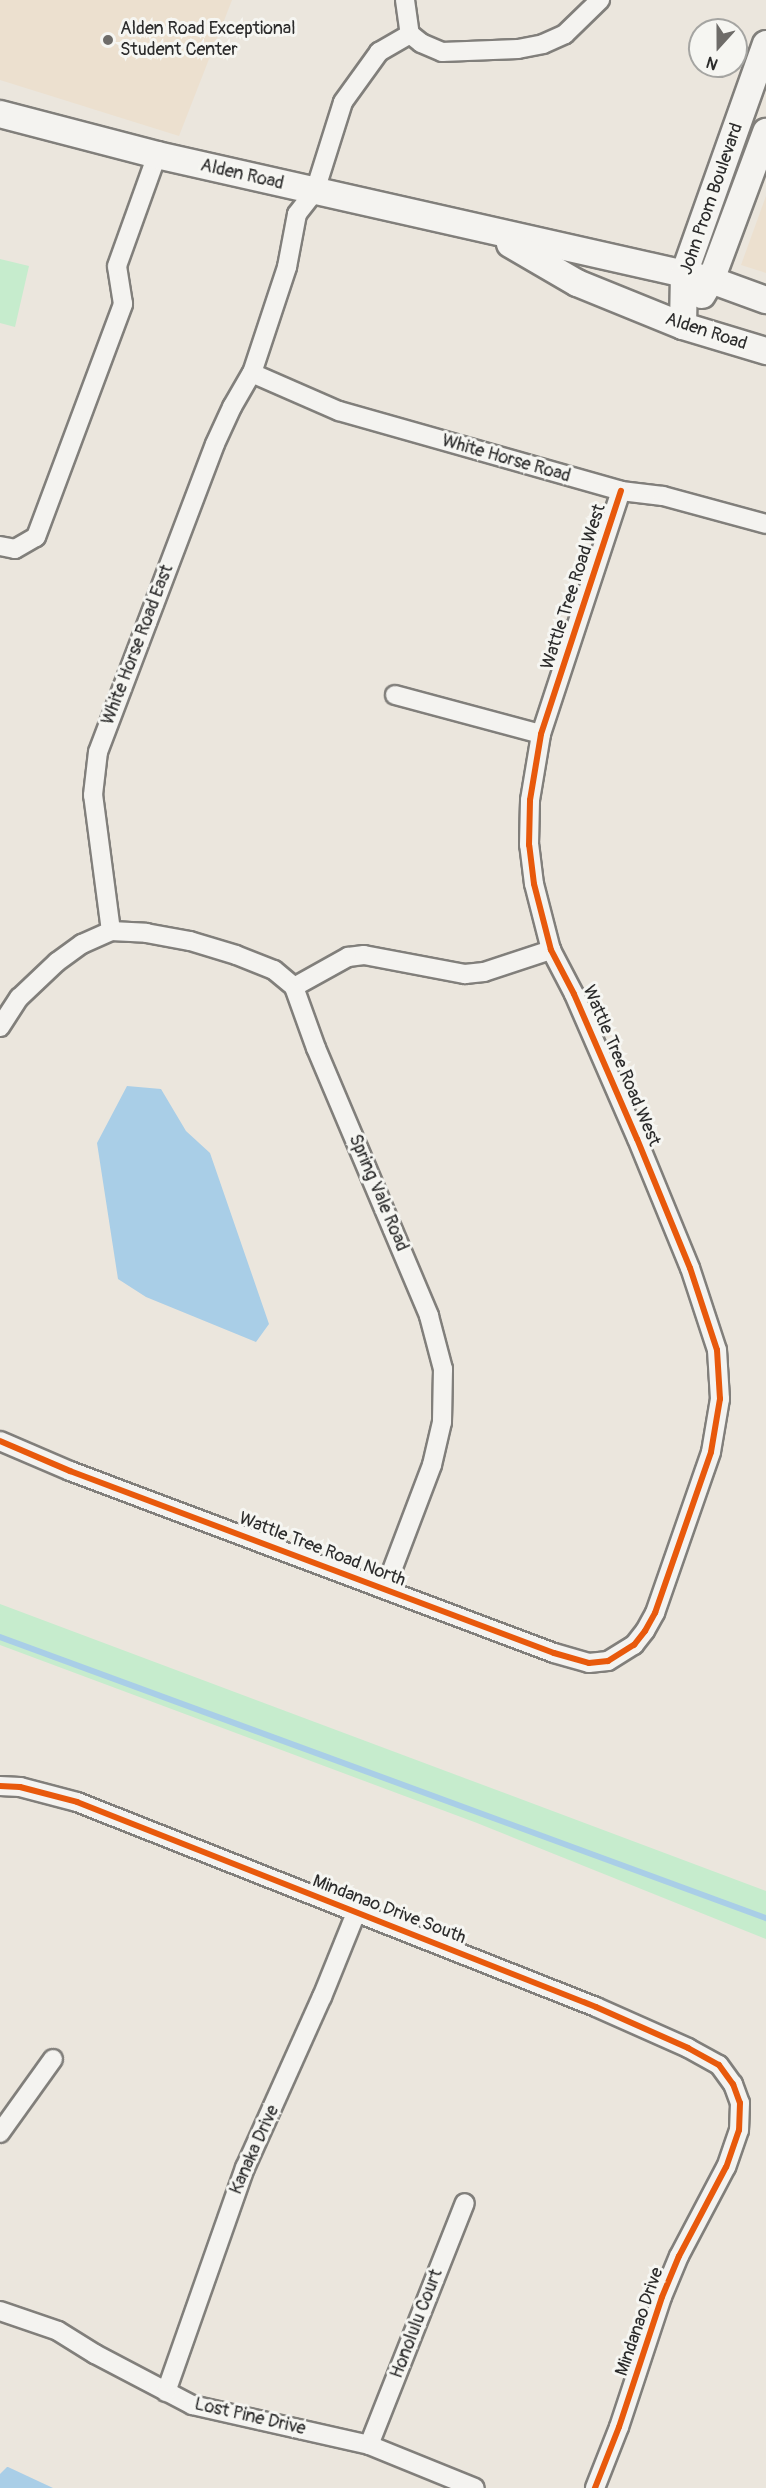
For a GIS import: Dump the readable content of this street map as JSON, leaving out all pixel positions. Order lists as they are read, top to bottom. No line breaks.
{"streets":{"street":["Alden Road","John Prom Boulevard","White Horse Road","Wattle Tree Road West","White Horse Road East","Spring Vale Road","Wattle Tree Road North","Mindanao Drive South","Kanaka Drive","Mindanao Drive","Honolulu Court","Lost Pine Drive"]},"crossings":[["Alden Road","John Prom Boulevard"],["Alden Road","White Horse Road East"],["White Horse Road","Wattle Tree Road West"],["White Horse Road","White Horse Road East"],["Wattle Tree Road West","Wattle Tree Road North"],["Spring Vale Road","Wattle Tree Road North"],["Mindanao Drive South","Kanaka Drive"],["Mindanao Drive South","Mindanao Drive"],["Kanaka Drive","Lost Pine Drive"],["Honolulu Court","Lost Pine Drive"]],"places":["Alden Road Exceptional Student Center"],"north":"bottom"}
